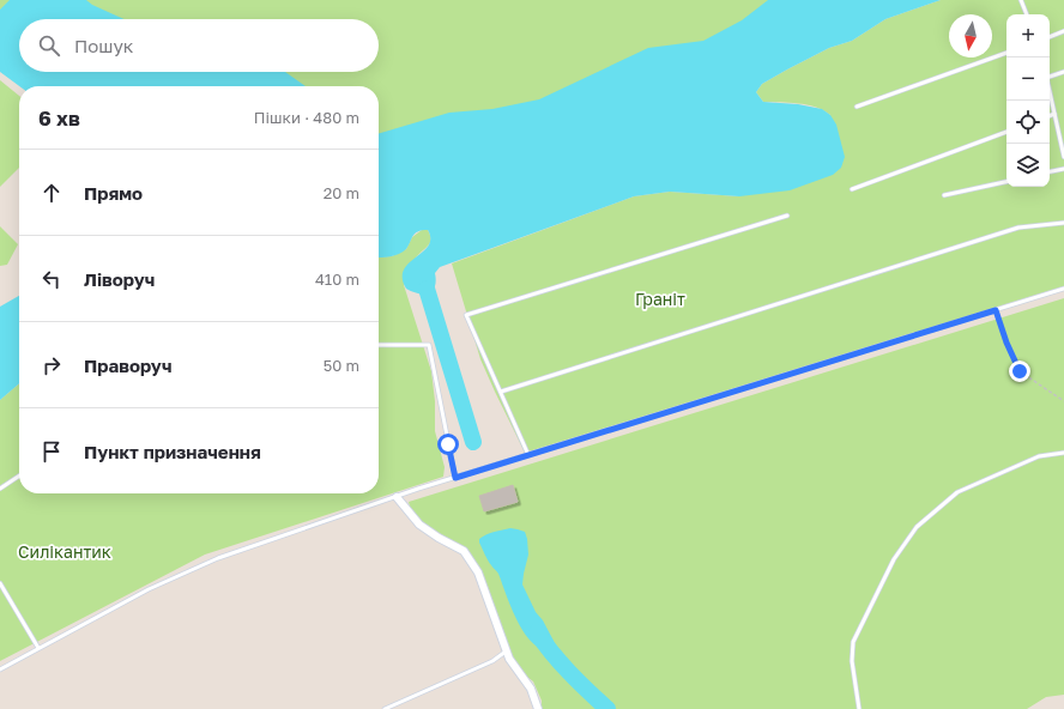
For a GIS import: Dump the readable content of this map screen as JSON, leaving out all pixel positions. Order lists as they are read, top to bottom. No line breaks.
{"parks":["Граніт","Силікантик"],"north":"bottom","page":{"map_buttons":["+","−"],"search":"Пошук","heading":["6 хв","Пішки · 480 m"],"list":[["Прямо","20 m"],["Ліворуч","410 m"],["Праворуч","50 m"],"Пункт призначення"]}}
